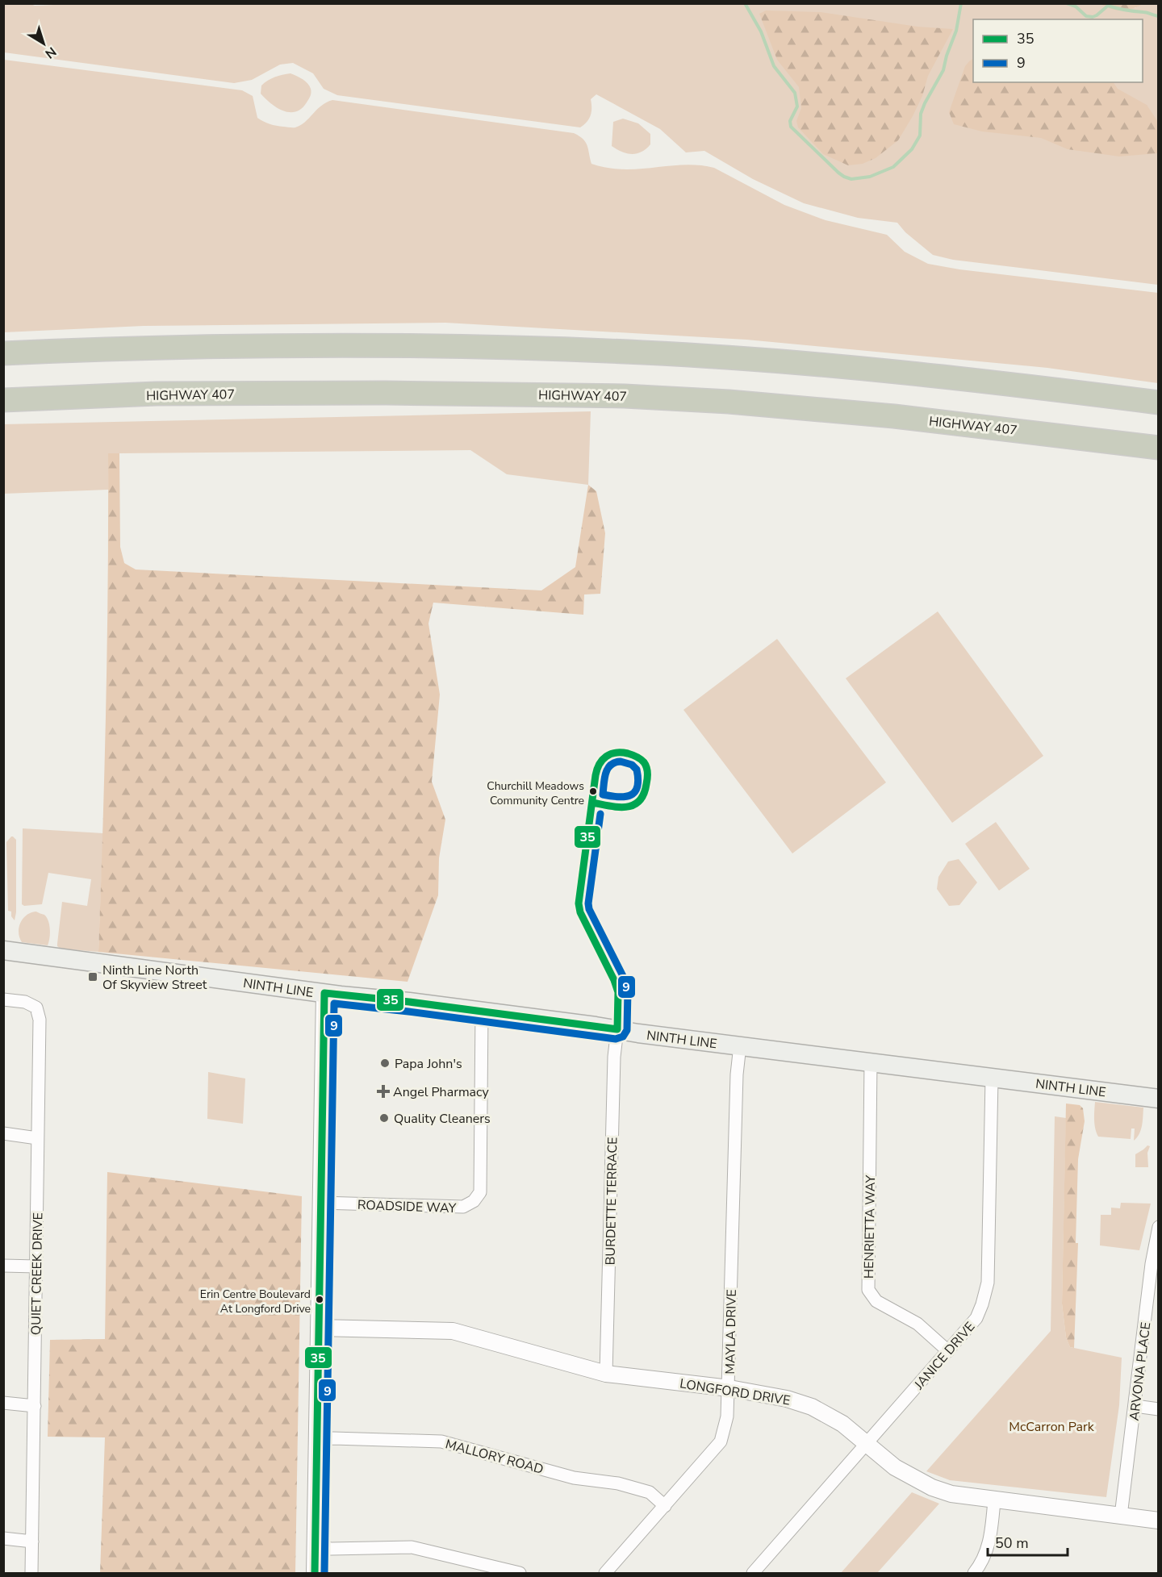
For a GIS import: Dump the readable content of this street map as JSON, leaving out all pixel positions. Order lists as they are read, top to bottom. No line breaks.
{"streets":{"highway":["HIGHWAY 407"],"main road":["NINTH LINE"],"street":["BURDETTE TERRACE","ROADSIDE WAY","HENRIETTA WAY","QUIET CREEK DRIVE","MAYLA DRIVE","JANICE DRIVE","ARVONA PLACE","LONGFORD DRIVE","MALLORY ROAD"]},"crossings":[["NINTH LINE","BURDETTE TERRACE"],["NINTH LINE","ROADSIDE WAY"],["NINTH LINE","HENRIETTA WAY"],["NINTH LINE","MAYLA DRIVE"],["NINTH LINE","JANICE DRIVE"],["BURDETTE TERRACE","LONGFORD DRIVE"],["HENRIETTA WAY","JANICE DRIVE"],["MAYLA DRIVE","LONGFORD DRIVE"],["MAYLA DRIVE","MALLORY ROAD"],["JANICE DRIVE","LONGFORD DRIVE"],["ARVONA PLACE","LONGFORD DRIVE"]],"parks":["McCarron Park"],"places":{"other":["Churchill Meadows Community Centre","Papa John's","Quality Cleaners","Erin Centre Boulevard At Longford Drive"],"transit":["Ninth Line North Of Skyview Street"],"health":["Angel Pharmacy"]},"lines":["transit line 35","transit line 9"],"legend":["35","9"],"scale_bar":"50 m","north":"bottom right"}
